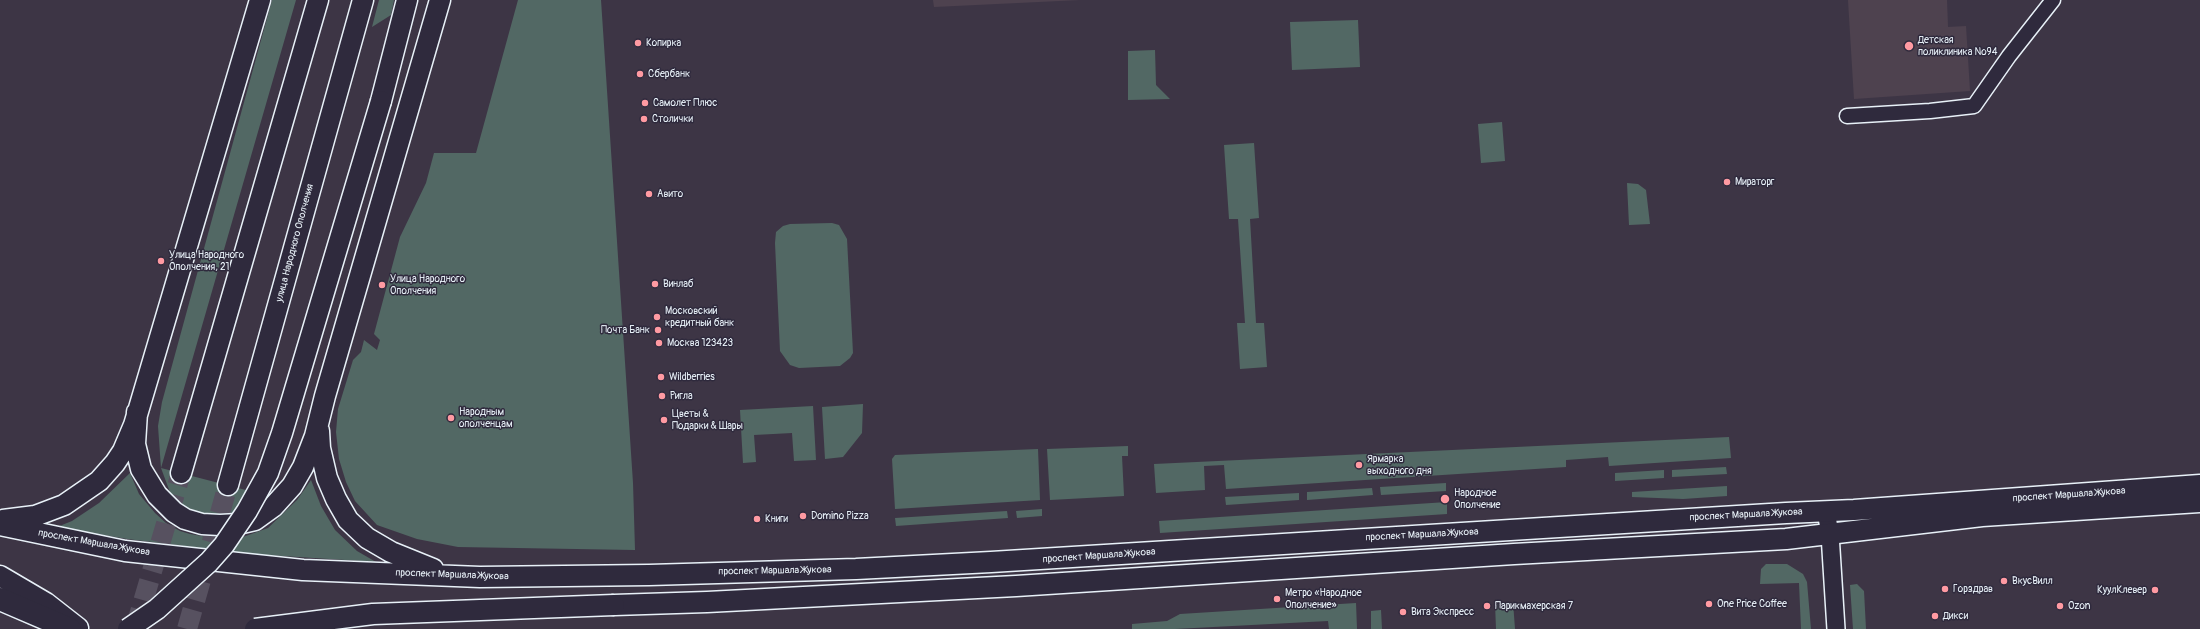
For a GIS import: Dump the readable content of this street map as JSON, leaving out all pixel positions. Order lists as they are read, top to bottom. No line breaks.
{"streets":{"main road":["улица Народного Ополчения","проспект Маршала Жукова"]},"places":["Копирка","Детская поликлиника №94","Сбербанк","Самолет Плюс","Столички","Мираторг","Авито","Улица Народного Ополчения, 21","Винлаб","Улица Народного Ополчения","Московский кредитный банк","Почта Банк","Москва 123423","Wildberries","Ригла","Народным ополченцам","Цветы & Подарки & Шары","Ярмарка выходного дня","Народное Ополчение","Domino Pizza","Книги","ВкусВилл","Горздрав","КуулКлевер","Метро «Народное Ополчение»","One Price Coffee","Парикмахерская 7","Ozon","Вита Экспресс","Дикси"]}
